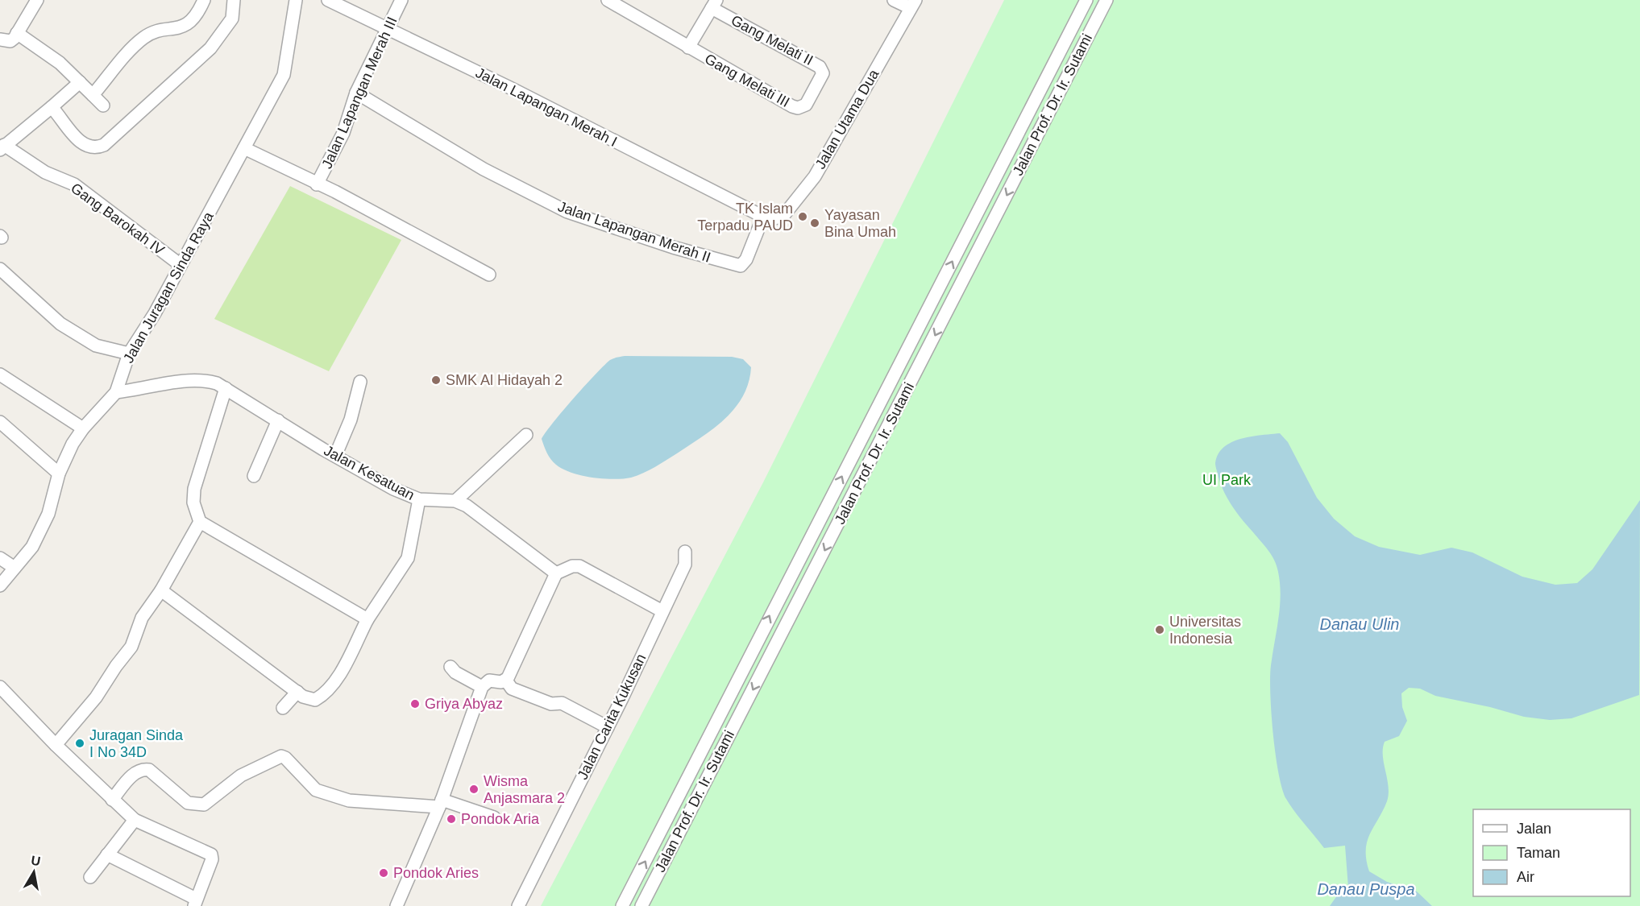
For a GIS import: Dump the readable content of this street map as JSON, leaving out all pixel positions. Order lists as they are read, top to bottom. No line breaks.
{"streets":{"street":["Gang Melati II","Gang Melati III","Jalan Lapangan Merah III","Jalan Prof. Dr. Ir. Sutami","Jalan Lapangan Merah I","Jalan Utama Dua","Gang Barokah IV","Jalan Lapangan Merah II","Jalan Juragan Sinda Raya","Jalan Kesatuan","Jalan Carita Kukusan"]},"crossings":[["Gang Melati II","Gang Melati III"],["Jalan Lapangan Merah III","Jalan Lapangan Merah I"],["Jalan Lapangan Merah III","Jalan Lapangan Merah II"],["Jalan Lapangan Merah III","Jalan Juragan Sinda Raya"],["Jalan Lapangan Merah I","Jalan Utama Dua"],["Jalan Lapangan Merah I","Jalan Lapangan Merah II"],["Jalan Utama Dua","Jalan Lapangan Merah II"],["Gang Barokah IV","Jalan Juragan Sinda Raya"],["Jalan Juragan Sinda Raya","Jalan Kesatuan"]],"water":["Danau Ulin","Danau Puspa"],"parks":["UI Park"],"places":["TK Islam Terpadu PAUD","Yayasan Bina Umah","SMK Al Hidayah 2","Universitas Indonesia","Griya Abyaz","Juragan Sinda I No 34D","Wisma Anjasmara 2","Pondok Aria","Pondok Aries"],"legend":["Jalan","Taman","Air"],"north":"top"}
